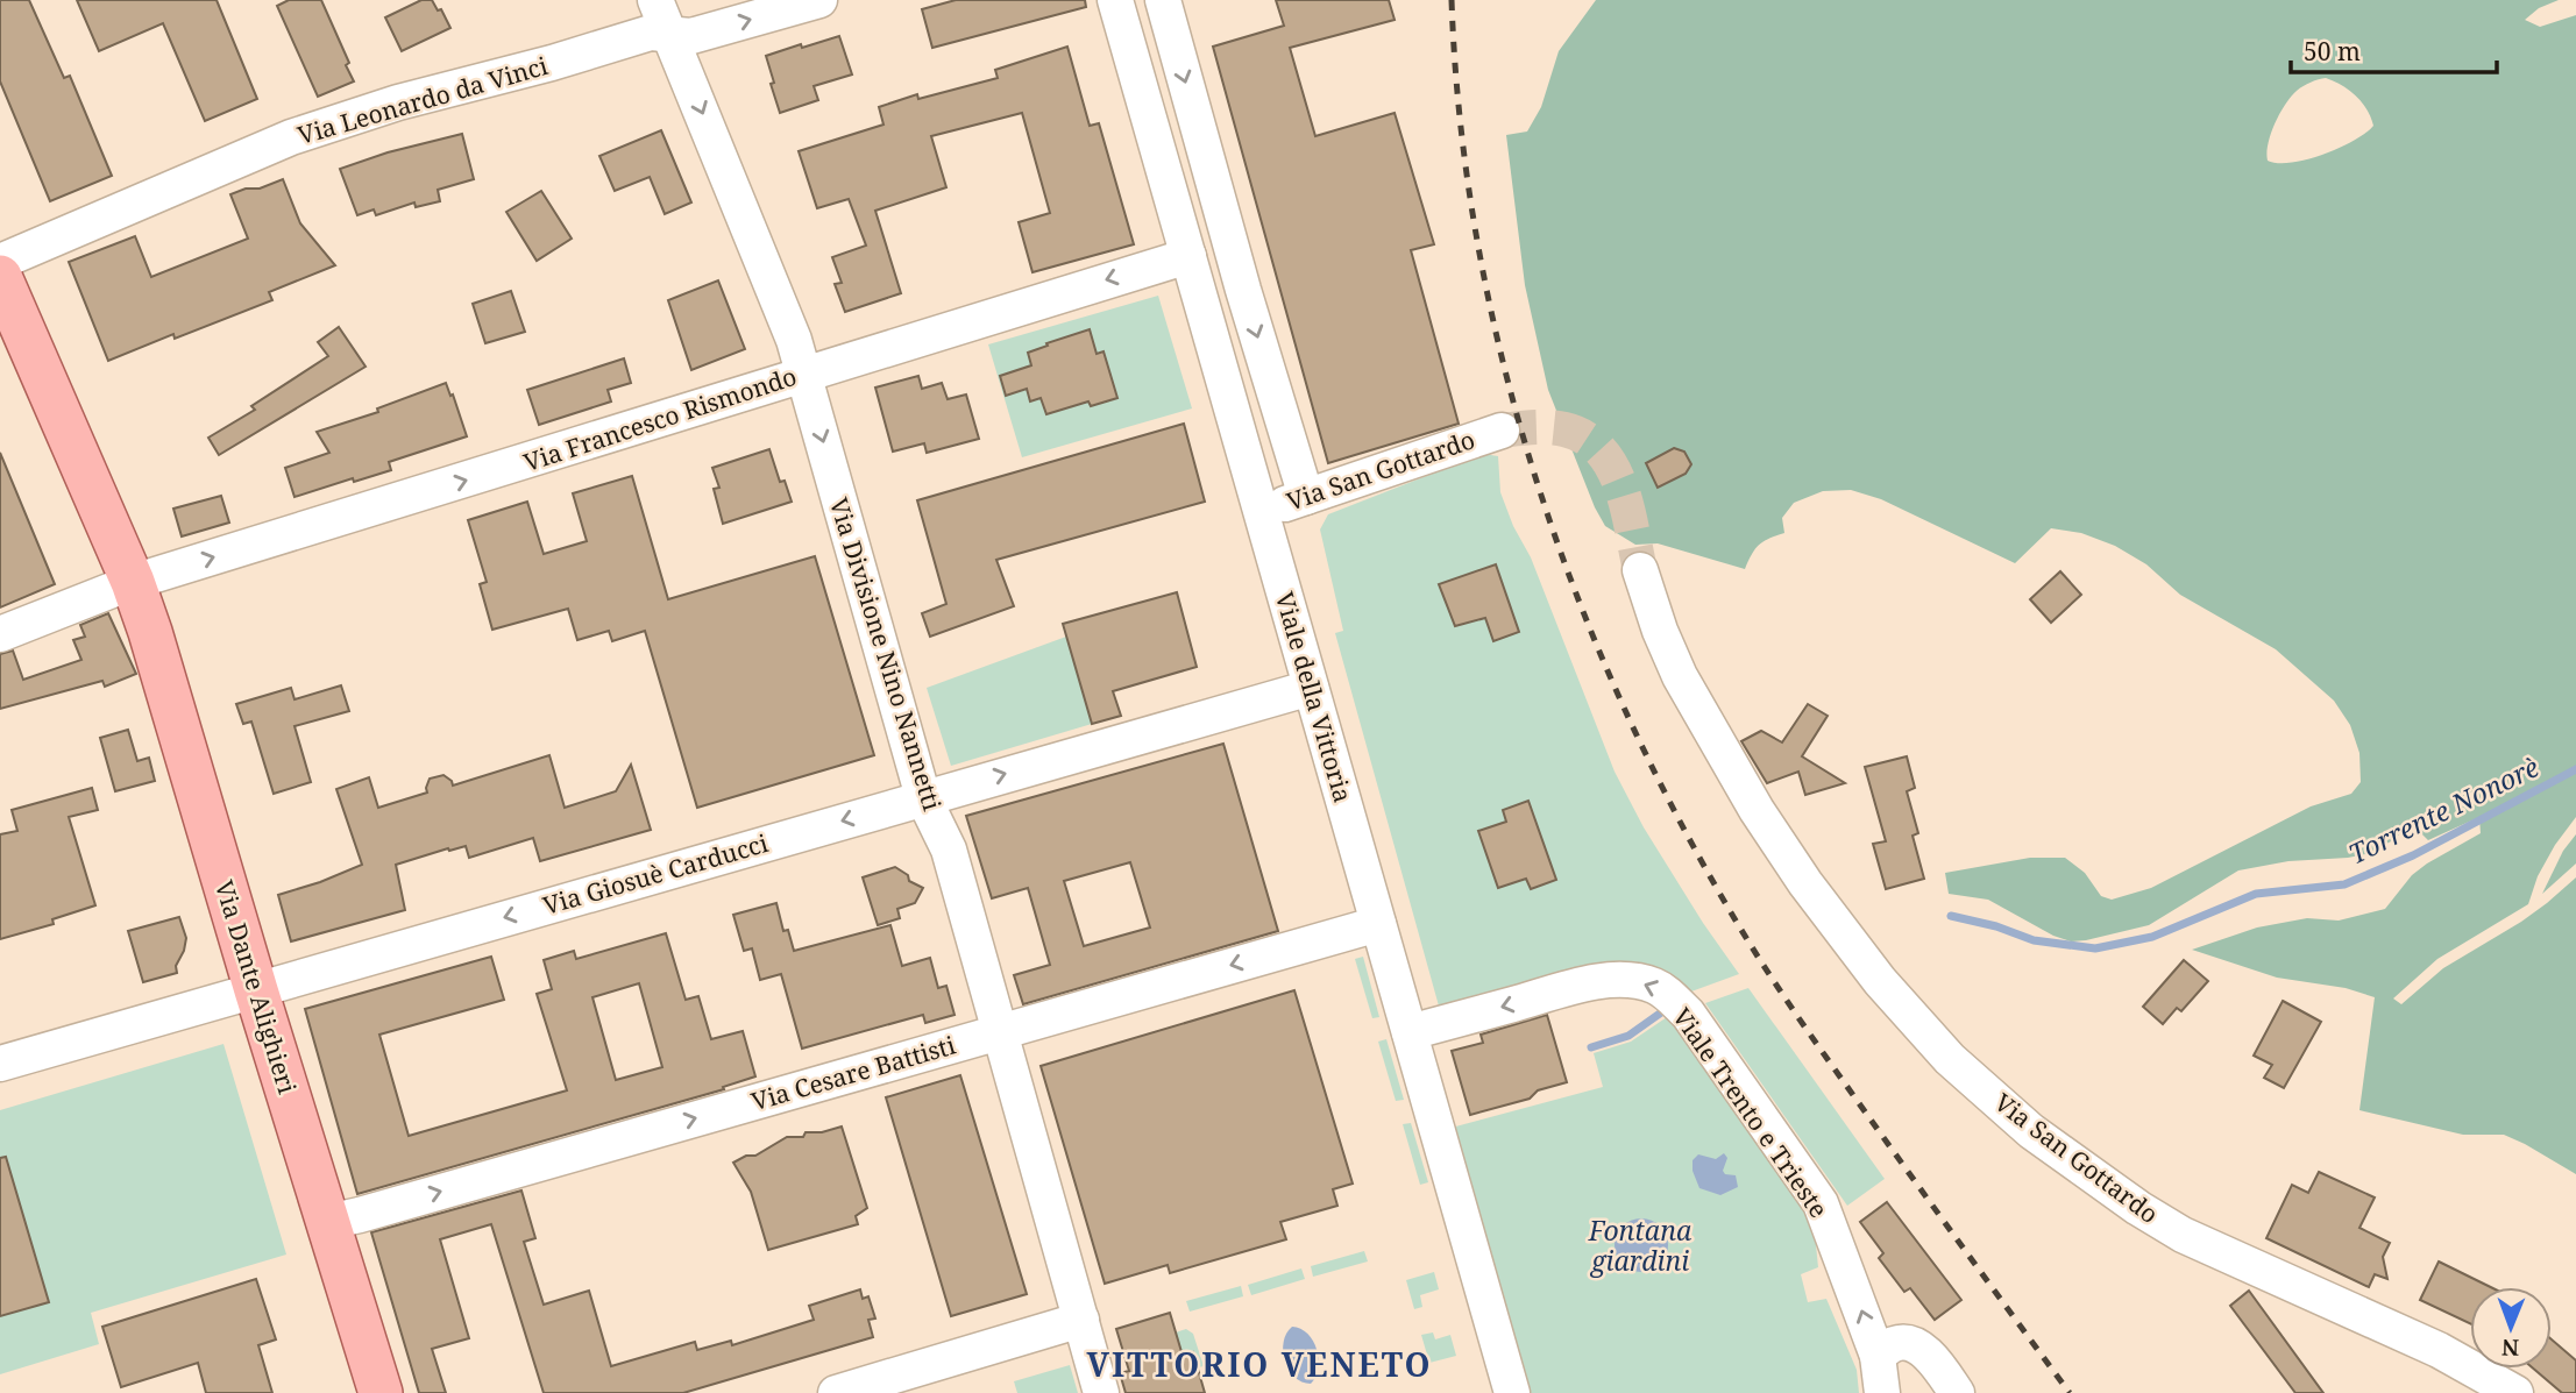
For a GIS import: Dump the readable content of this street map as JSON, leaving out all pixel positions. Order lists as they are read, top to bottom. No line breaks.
{"streets":{"main road":["Via Dante Alighieri"],"street":["Via Leonardo da Vinci","Via Francesco Rismondo","Via San Gottardo","Via Divisione Nino Nannetti","Viale della Vittoria","Via Giosuè Carducci","Via Cesare Battisti","Viale Trento e Trieste"]},"crossings":[["Via Leonardo da Vinci","Via Divisione Nino Nannetti"],["Via Francesco Rismondo","Via Divisione Nino Nannetti"],["Via Francesco Rismondo","Viale della Vittoria"],["Via Francesco Rismondo","Via Dante Alighieri"],["Via San Gottardo","Viale della Vittoria"],["Via Divisione Nino Nannetti","Via Giosuè Carducci"],["Via Divisione Nino Nannetti","Via Cesare Battisti"],["Viale della Vittoria","Via Giosuè Carducci"],["Viale della Vittoria","Via Cesare Battisti"],["Viale della Vittoria","Viale Trento e Trieste"],["Via Giosuè Carducci","Via Dante Alighieri"],["Via Dante Alighieri","Via Cesare Battisti"]],"one_way":["Via Divisione Nino Nannetti","Viale Trento e Trieste"],"districts":["VITTORIO VENETO"],"water":["Torrente Nonorè","Fontana giardini"],"scale_bar":"50 m","north":"bottom"}
